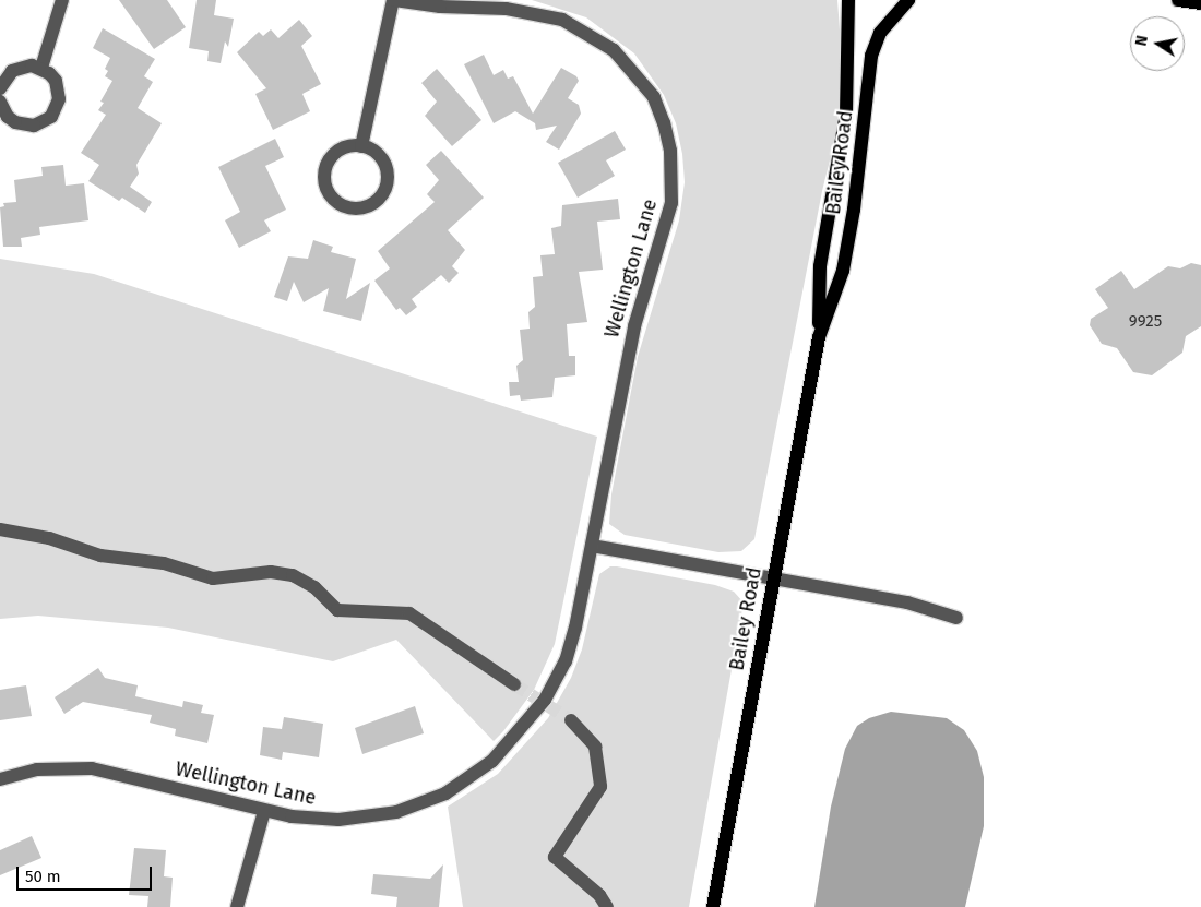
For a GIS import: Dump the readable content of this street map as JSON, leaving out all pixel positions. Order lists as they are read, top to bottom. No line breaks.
{"streets":{"main road":["Bailey Road"],"street":["Wellington Lane"]},"house_numbers":["9925"],"scale_bar":"50 m","north":"left"}
